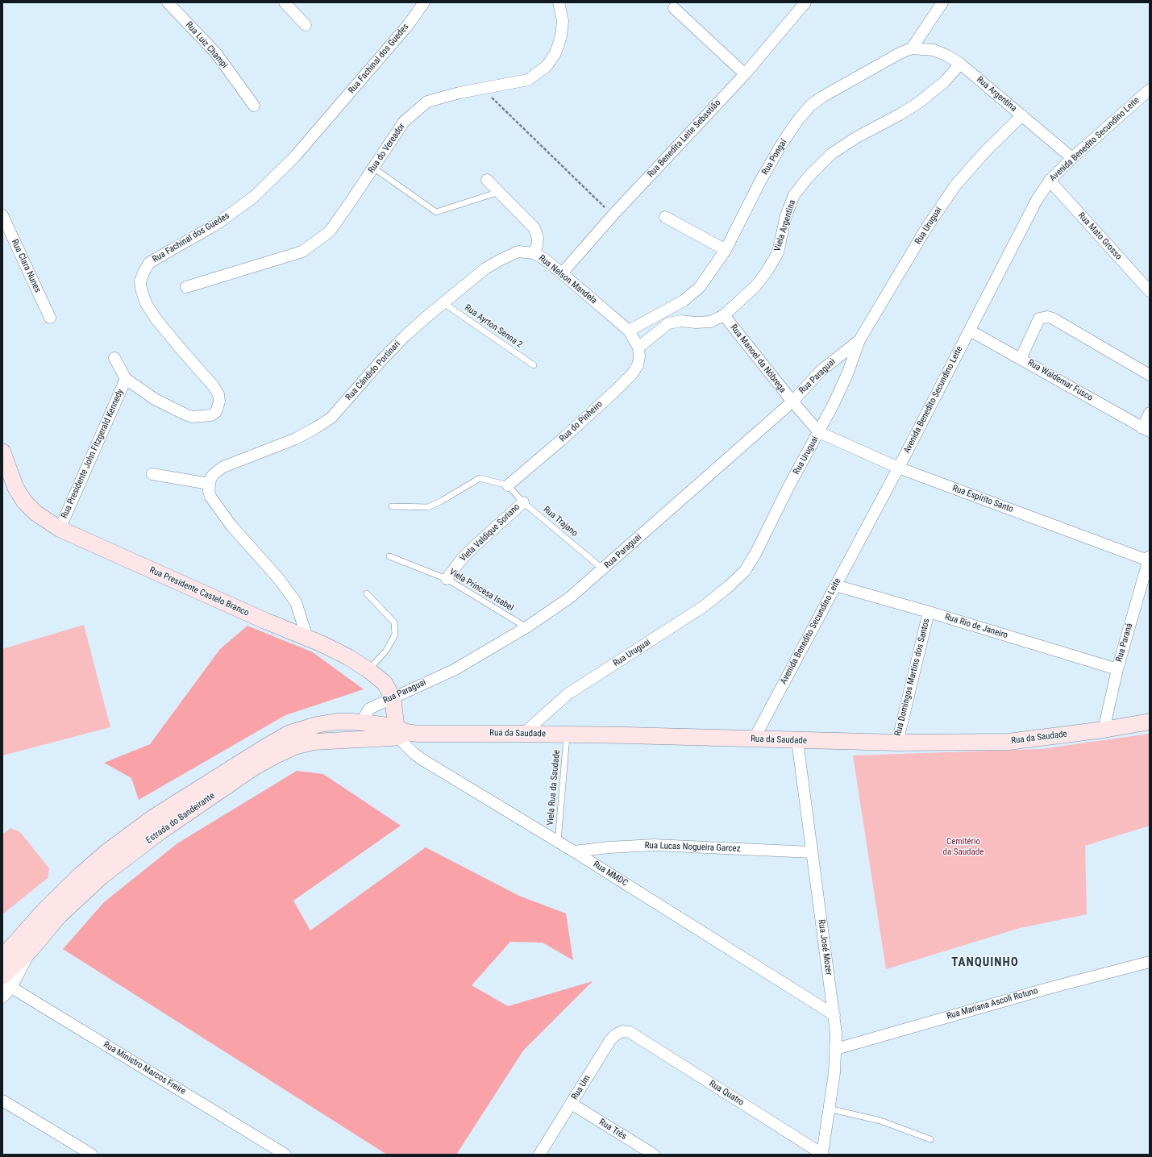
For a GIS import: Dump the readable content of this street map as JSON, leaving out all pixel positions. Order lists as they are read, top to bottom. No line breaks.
{"streets":{"main road":["Rua Presidente Castelo Branco","Rua da Saudade","Estrada do Bandeirante"],"street":["Rua Luiz Champi","Rua Fachinal dos Guedes","Rua Argentina","Rua Benedita Leite Sebastião","Avenida Benedito Secundino Leite","Rua do Vereador","Rua Pongaí","Viela Argentina","Rua Uruguai","Rua Mato Grosso","Rua Clara Nunes","Rua Nelson Mandela","Rua Manoel da Nóbrega","Rua Cândido Portinari","Rua Paraguai","Rua Waldemar Fusco","Rua do Pinheiro","Rua Presidente John Fitzgerald Kennedy","Rua Espírito Santo","Viela Valdique Soriano","Rua Rio de Janeiro","Rua Paraná","Rua Domingos Martins dos Santos","Rua Lucas Nogueira Garcez","Rua MMDC","Rua José Mozer","Rua Mariana Ascoli Rotuno","Rua Ministro Marcos Freire","Rua Um","Rua Quatro","Rua Três"],"lane":["Rua Ayrton Senna 2","Rua Trajano","Viela Princesa Isabel","Viela Rua da Saudade"]},"crossings":[["Rua Fachinal dos Guedes","Rua Presidente John Fitzgerald Kennedy"],["Rua Argentina","Avenida Benedito Secundino Leite"],["Rua Argentina","Rua Pongaí"],["Rua Argentina","Viela Argentina"],["Rua Argentina","Rua Uruguai"],["Rua Benedita Leite Sebastião","Rua Nelson Mandela"],["Avenida Benedito Secundino Leite","Rua Mato Grosso"],["Avenida Benedito Secundino Leite","Rua Waldemar Fusco"],["Avenida Benedito Secundino Leite","Rua Espírito Santo"],["Avenida Benedito Secundino Leite","Rua Rio de Janeiro"],["Avenida Benedito Secundino Leite","Rua da Saudade"],["Rua Pongaí","Rua Nelson Mandela"],["Viela Argentina","Rua Nelson Mandela"],["Viela Argentina","Rua Manoel da Nóbrega"],["Viela Argentina","Rua do Pinheiro"],["Rua Uruguai","Rua Manoel da Nóbrega"],["Rua Uruguai","Rua Paraguai"],["Rua Uruguai","Rua Espírito Santo"],["Rua Uruguai","Rua da Saudade"],["Rua Nelson Mandela","Rua Cândido Portinari"],["Rua Nelson Mandela","Rua do Pinheiro"],["Rua Ayrton Senna 2","Rua Cândido Portinari"],["Rua Manoel da Nóbrega","Rua Paraguai"],["Rua Manoel da Nóbrega","Rua Espírito Santo"],["Rua Paraguai","Rua Trajano"],["Rua Paraguai","Viela Princesa Isabel"],["Rua Paraguai","Rua Presidente Castelo Branco"],["Rua Paraguai","Estrada do Bandeirante"],["Rua do Pinheiro","Rua Trajano"],["Rua Presidente John Fitzgerald Kennedy","Rua Presidente Castelo Branco"],["Rua Espírito Santo","Rua Paraná"],["Rua Trajano","Viela Valdique Soriano"],["Viela Valdique Soriano","Viela Princesa Isabel"],["Rua Presidente Castelo Branco","Rua da Saudade"],["Rua Presidente Castelo Branco","Estrada do Bandeirante"],["Rua Presidente Castelo Branco","Rua MMDC"],["Rua Rio de Janeiro","Rua Paraná"],["Rua Rio de Janeiro","Rua Domingos Martins dos Santos"],["Rua Paraná","Rua da Saudade"],["Rua Domingos Martins dos Santos","Rua da Saudade"],["Rua da Saudade","Viela Rua da Saudade"],["Rua da Saudade","Estrada do Bandeirante"],["Rua da Saudade","Rua MMDC"],["Rua da Saudade","Rua José Mozer"],["Viela Rua da Saudade","Rua MMDC"],["Estrada do Bandeirante","Rua MMDC"],["Estrada do Bandeirante","Rua Ministro Marcos Freire"],["Rua Lucas Nogueira Garcez","Rua MMDC"],["Rua Lucas Nogueira Garcez","Rua José Mozer"],["Rua MMDC","Rua José Mozer"],["Rua José Mozer","Rua Mariana Ascoli Rotuno"],["Rua José Mozer","Rua Quatro"],["Rua Um","Rua Quatro"],["Rua Um","Rua Três"]],"districts":["TANQUINHO"],"parks":["Cemitério da Saudade"]}
